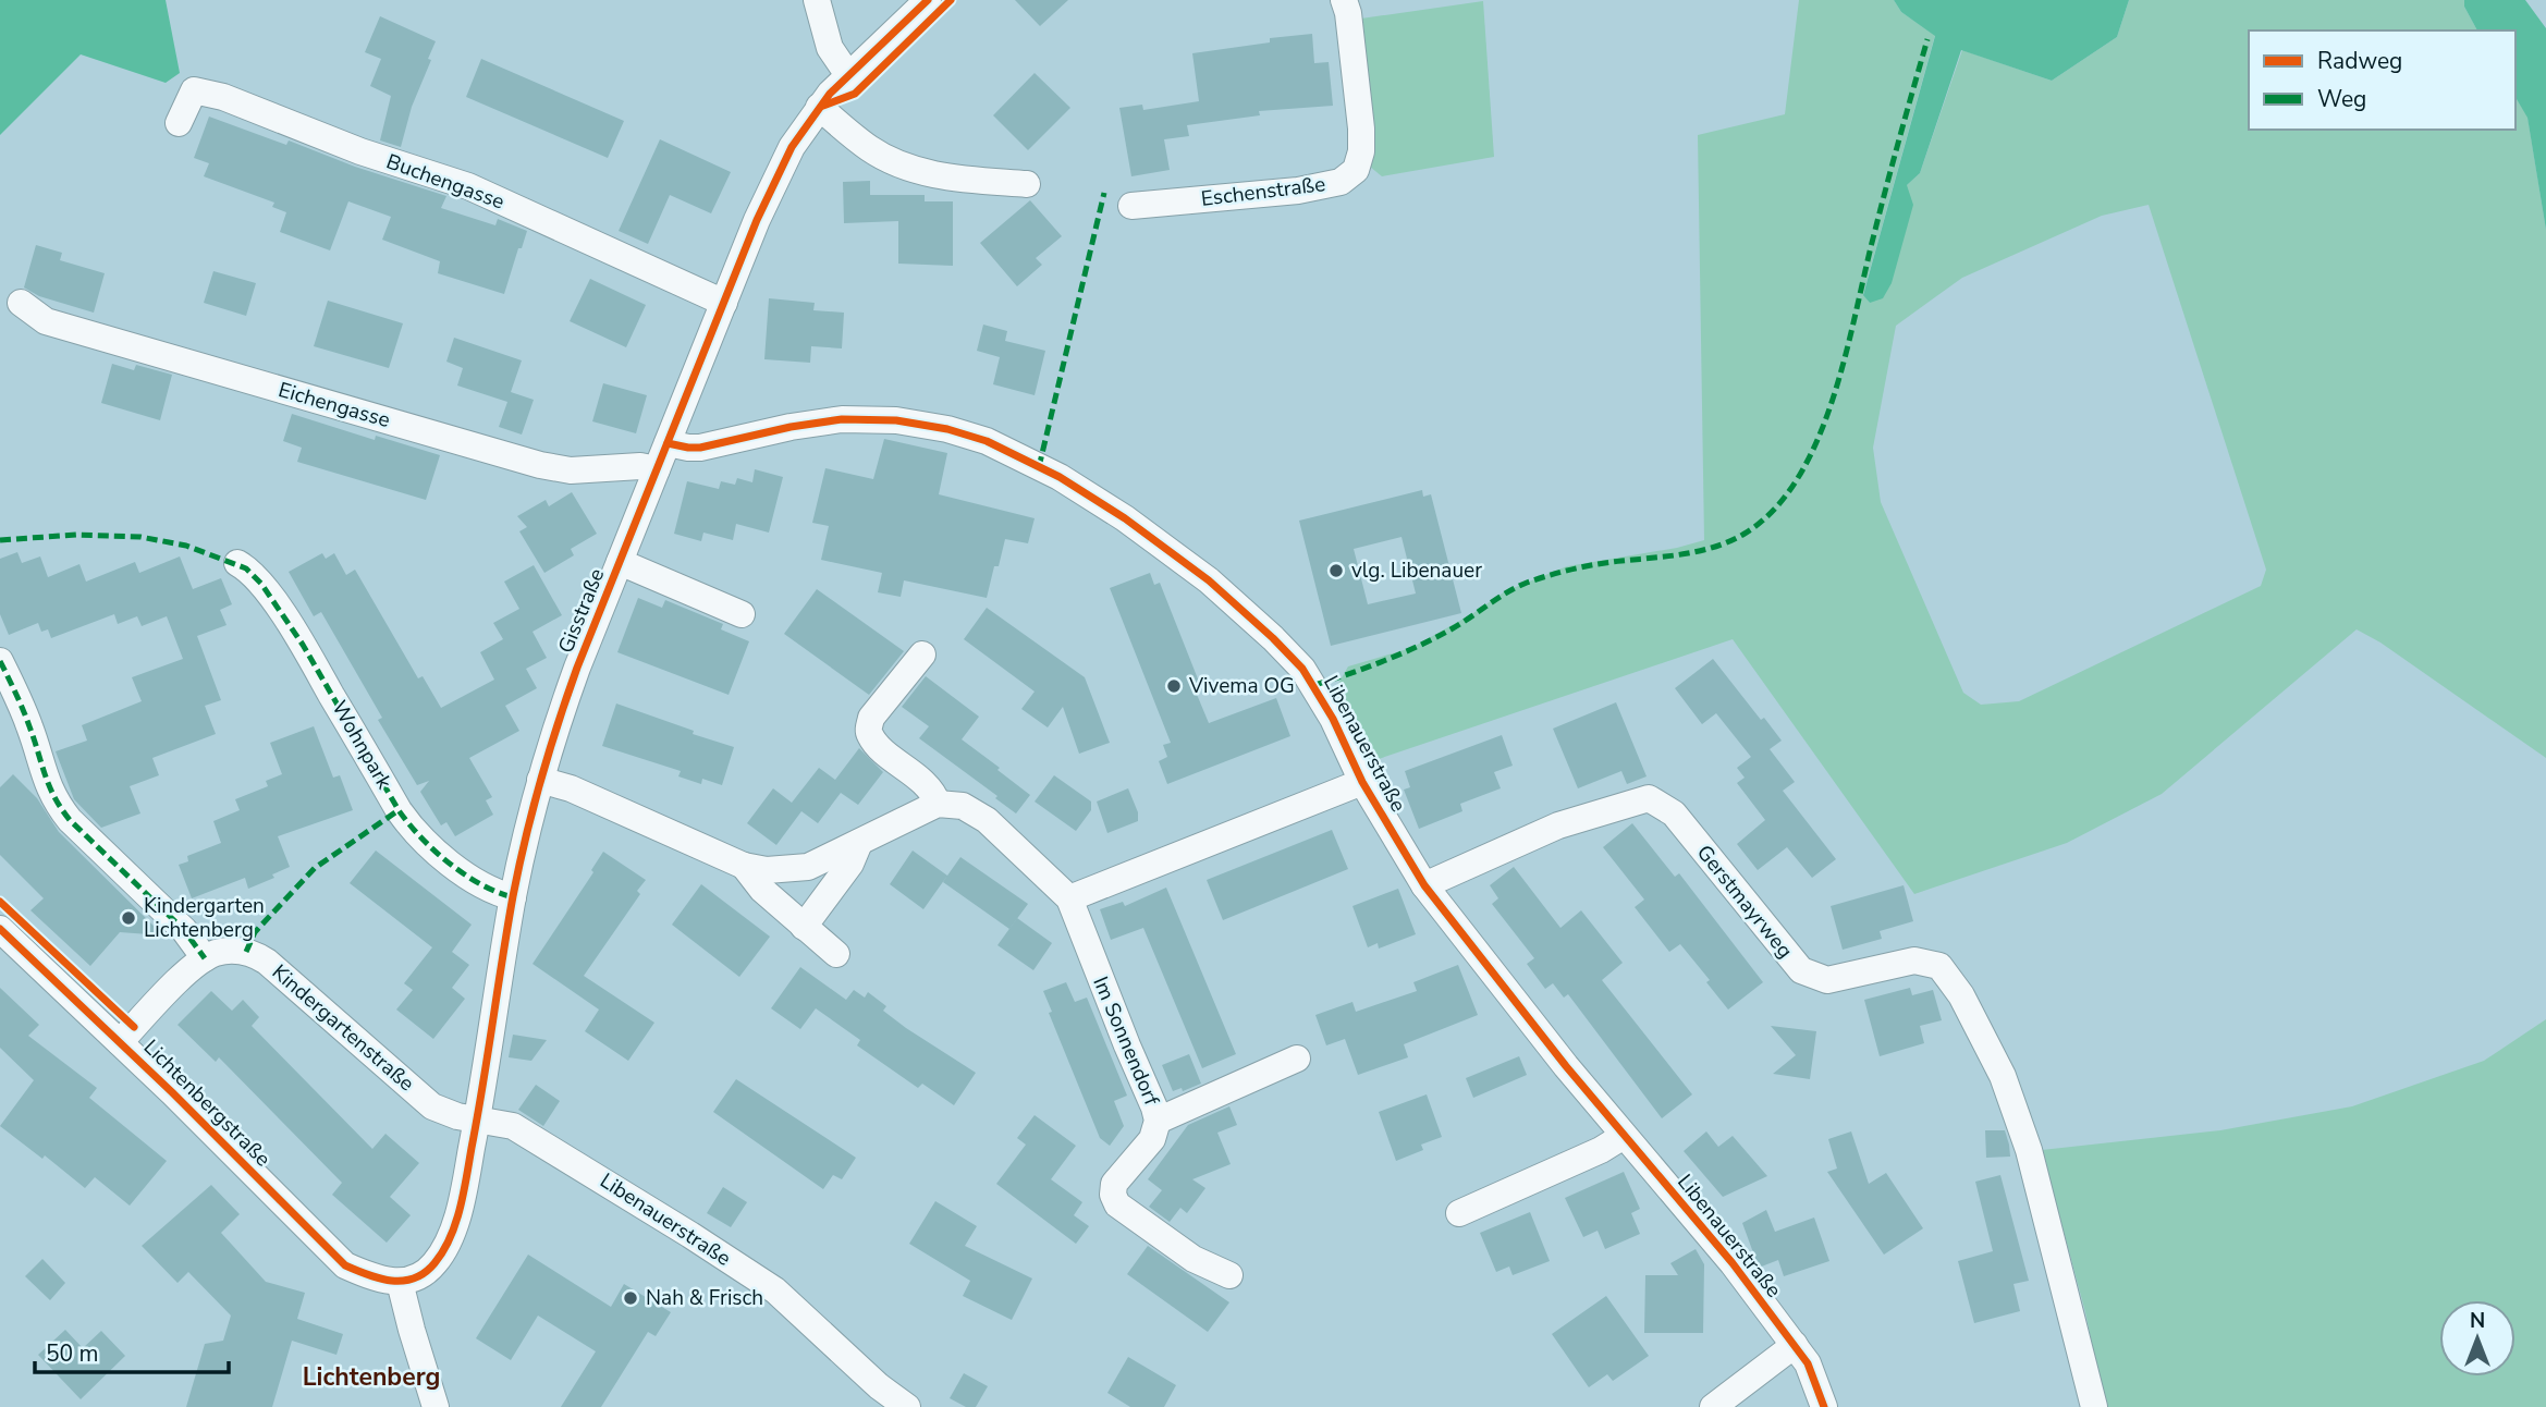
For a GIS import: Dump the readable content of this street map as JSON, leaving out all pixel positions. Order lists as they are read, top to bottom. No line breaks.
{"streets":{"street":["Buchengasse","Eschenstraße","Eichengasse","Gisstraße","Libenauerstraße","Wohnpark","Gerstmayrweg","Kindergartenstraße","Im Sonnendorf","Lichtenbergstraße"]},"crossings":[["Buchengasse","Gisstraße"],["Eichengasse","Gisstraße"],["Gisstraße","Libenauerstraße"],["Gisstraße","Wohnpark"],["Gisstraße","Kindergartenstraße"],["Gisstraße","Lichtenbergstraße"],["Libenauerstraße","Gerstmayrweg"],["Libenauerstraße","Kindergartenstraße"],["Libenauerstraße","Im Sonnendorf"]],"districts":["Lichtenberg"],"places":["vlg. Libenauer","Vivema OG","Kindergarten Lichtenberg","Nah & Frisch"],"legend":["Radweg","Weg"],"scale_bar":"50 m","north":"top"}
